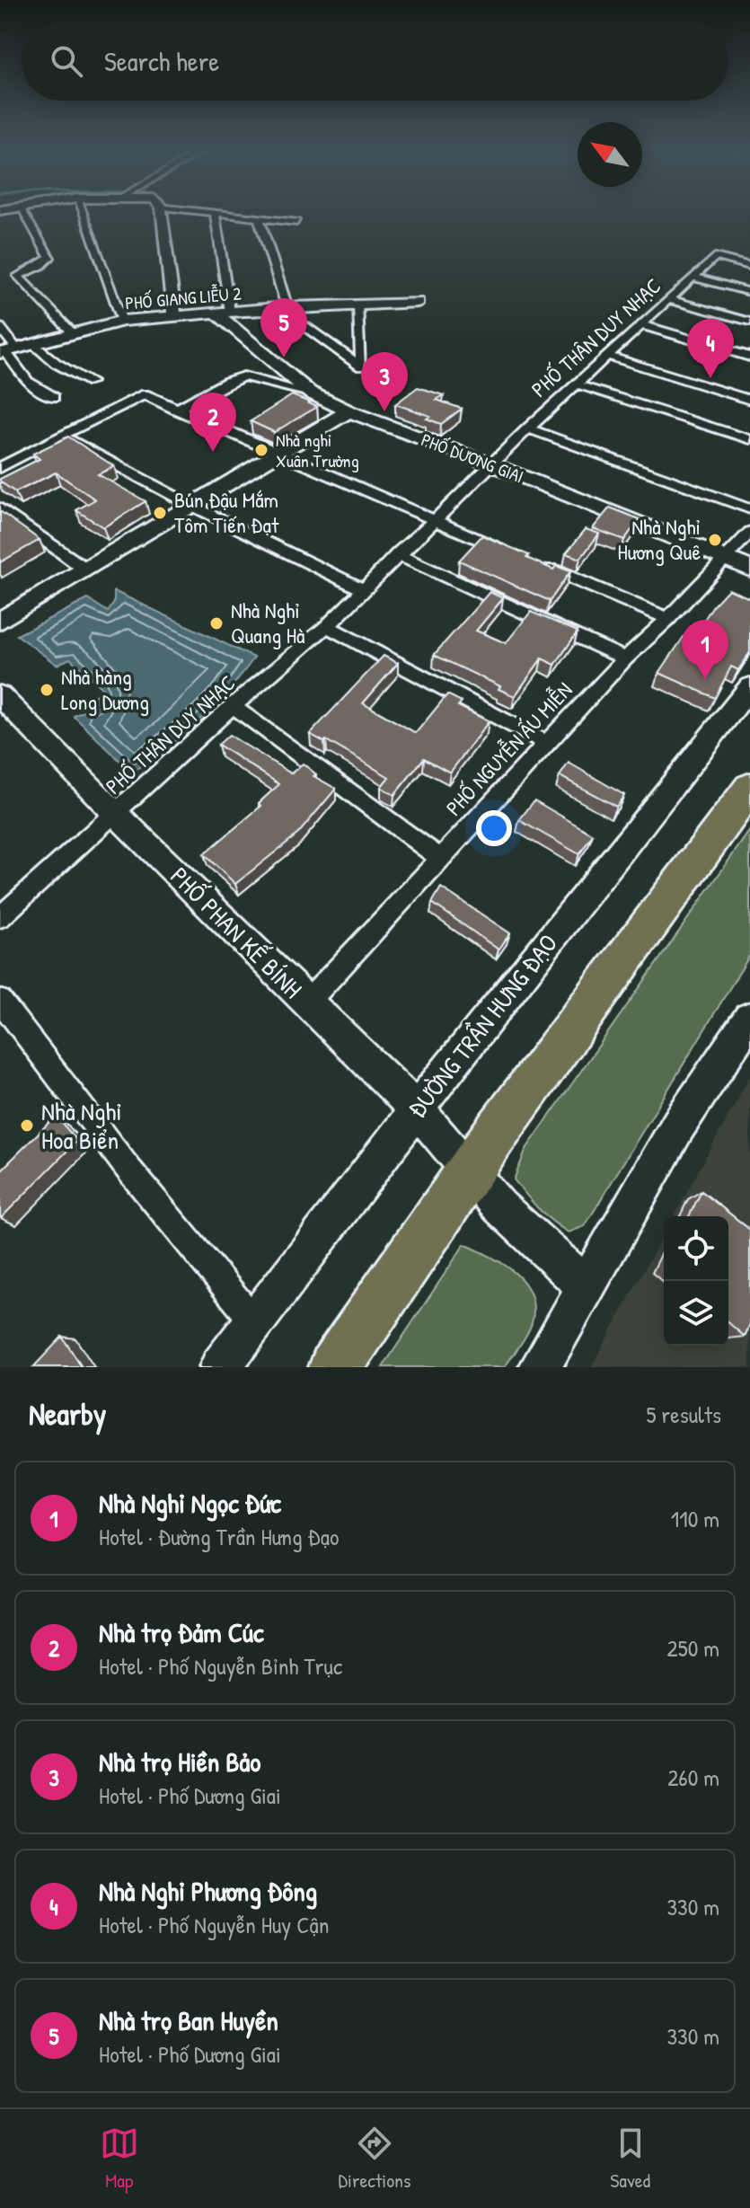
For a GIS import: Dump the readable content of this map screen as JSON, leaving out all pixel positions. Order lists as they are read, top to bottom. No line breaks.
{"streets":{"street":["PHỐ GIANG LIỄU 2","PHỐ THÂN DUY NHẠC","PHỐ DƯƠNG GIAI","PHỐ NGUYỄN ẤU MIỄN","PHỐ PHAN KẾ BÍNH","ĐƯỜNG TRẦN HƯNG ĐẠO"]},"crossings":[["PHỐ GIANG LIỄU 2","PHỐ DƯƠNG GIAI"],["PHỐ THÂN DUY NHẠC","PHỐ DƯƠNG GIAI"],["PHỐ THÂN DUY NHẠC","PHỐ PHAN KẾ BÍNH"],["PHỐ DƯƠNG GIAI","PHỐ NGUYỄN ẤU MIỄN"],["PHỐ NGUYỄN ẤU MIỄN","PHỐ PHAN KẾ BÍNH"],["PHỐ PHAN KẾ BÍNH","ĐƯỜNG TRẦN HƯNG ĐẠO"]],"places":["Nhà nghỉ Xuân Trường","Bún Đậu Mắm Tôm Tiến Đạt","Nhà Nghỉ Hương Quê","Nhà Nghỉ Quang Hà","Nhà hàng Long Dương","Nhà Nghỉ Hoa Biển"],"north":"top left","page":{"search":"Search here","pins":["5","4","3","2","1"],"heading":["Nearby","5 results"],"list":[{"mark":"1","name":"Nhà Nghỉ Ngọc Đức","note":"Hotel · Đường Trần Hưng Đạo","value":"110 m"},{"mark":"2","name":"Nhà trọ Đảm Cúc","note":"Hotel · Phố Nguyễn Bỉnh Trục","value":"250 m"},{"mark":"3","name":"Nhà trọ Hiền Bảo","note":"Hotel · Phố Dương Giai","value":"260 m"},{"mark":"4","name":"Nhà Nghỉ Phương Đông","note":"Hotel · Phố Nguyễn Huy Cận","value":"330 m"},{"mark":"5","name":"Nhà trọ Ban Huyền","note":"Hotel · Phố Dương Giai","value":"330 m"}],"nav":["Map","Directions","Saved"]}}
